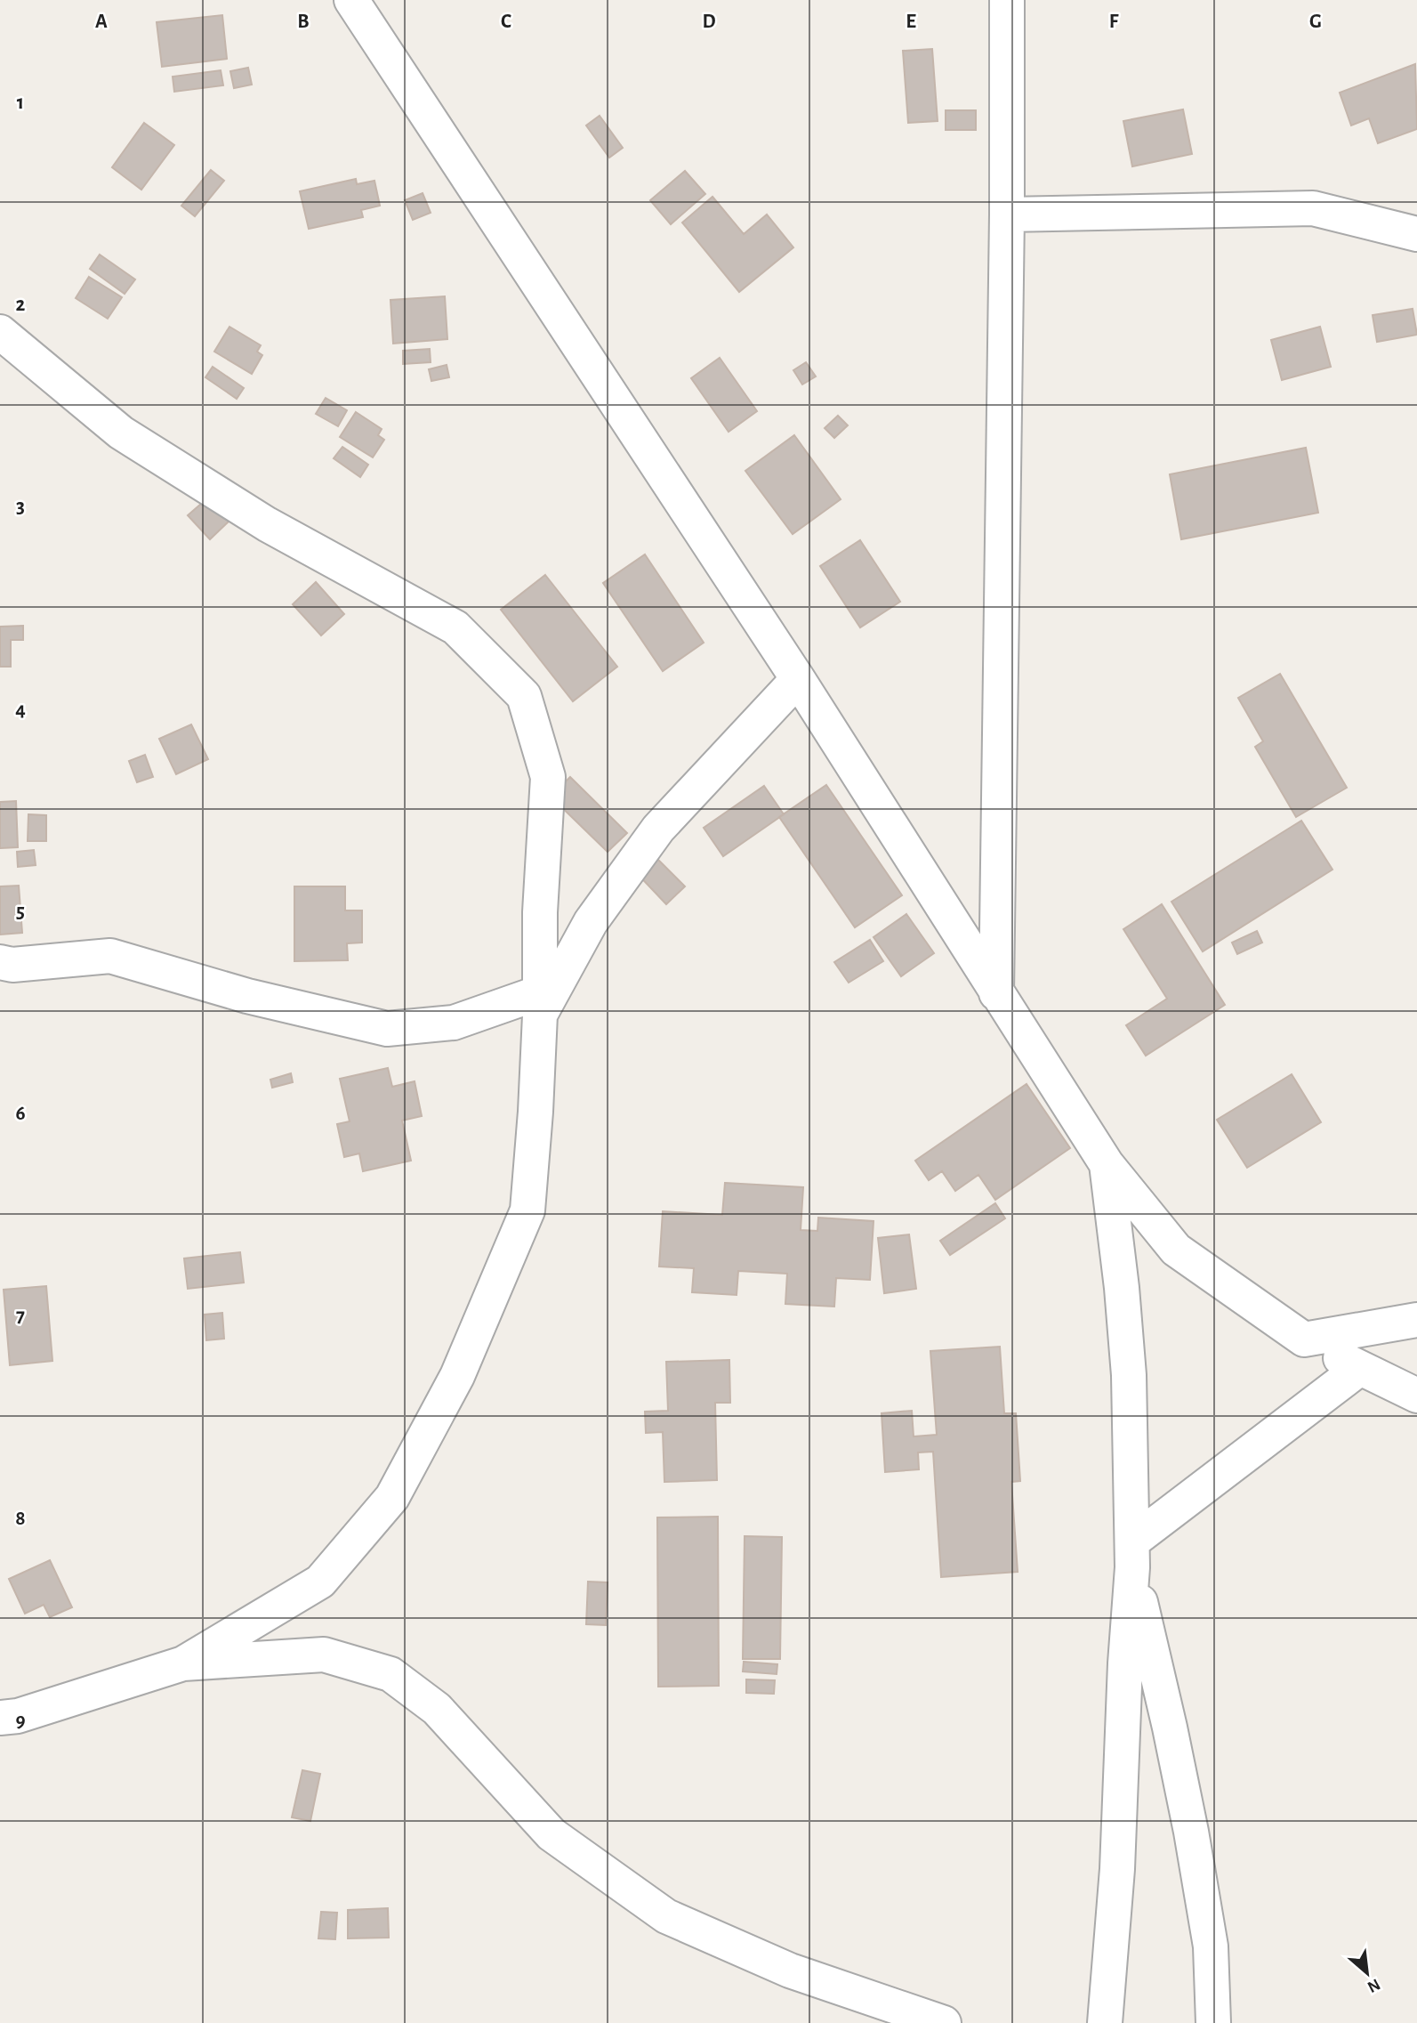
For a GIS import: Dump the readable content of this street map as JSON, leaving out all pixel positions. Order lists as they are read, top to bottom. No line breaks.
{"north":"bottom right","grid":{"columns":["A","B","C","D","E","F","G"],"rows":["1","2","3","4","5","6","7","8","9"]}}
